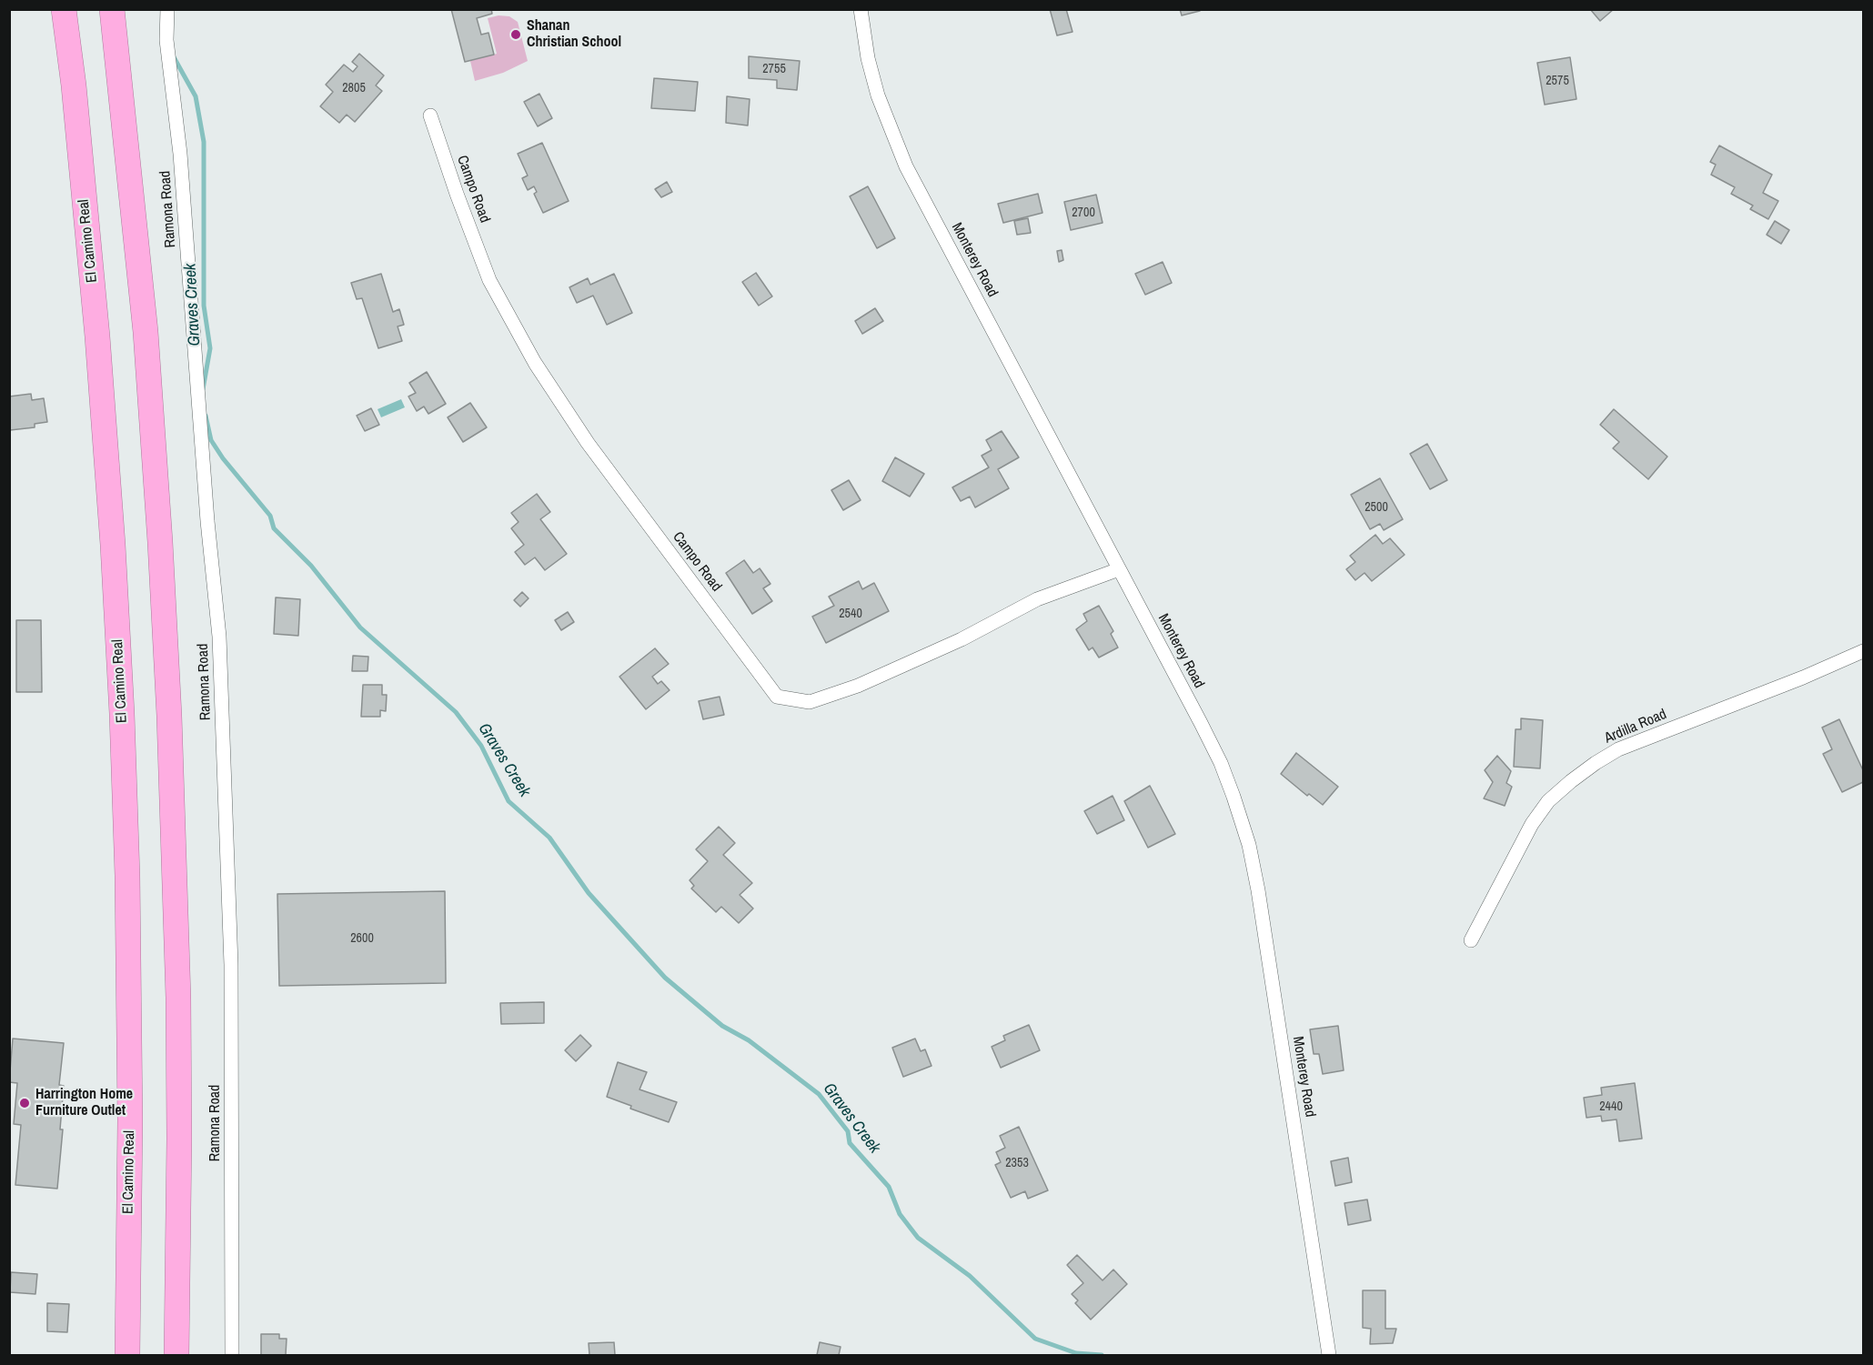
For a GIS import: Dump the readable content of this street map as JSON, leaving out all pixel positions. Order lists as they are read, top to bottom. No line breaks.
{"streets":{"highway":["El Camino Real"],"street":["Campo Road","Ramona Road","Monterey Road","Ardilla Road"]},"crossings":[["Campo Road","Monterey Road"]],"water":["Graves Creek"],"places":["Shanan Christian School","Harrington Home Furniture Outlet"],"house_numbers":["2755","2575","2805","2700","2500","2540","2600","2440","2353"]}
